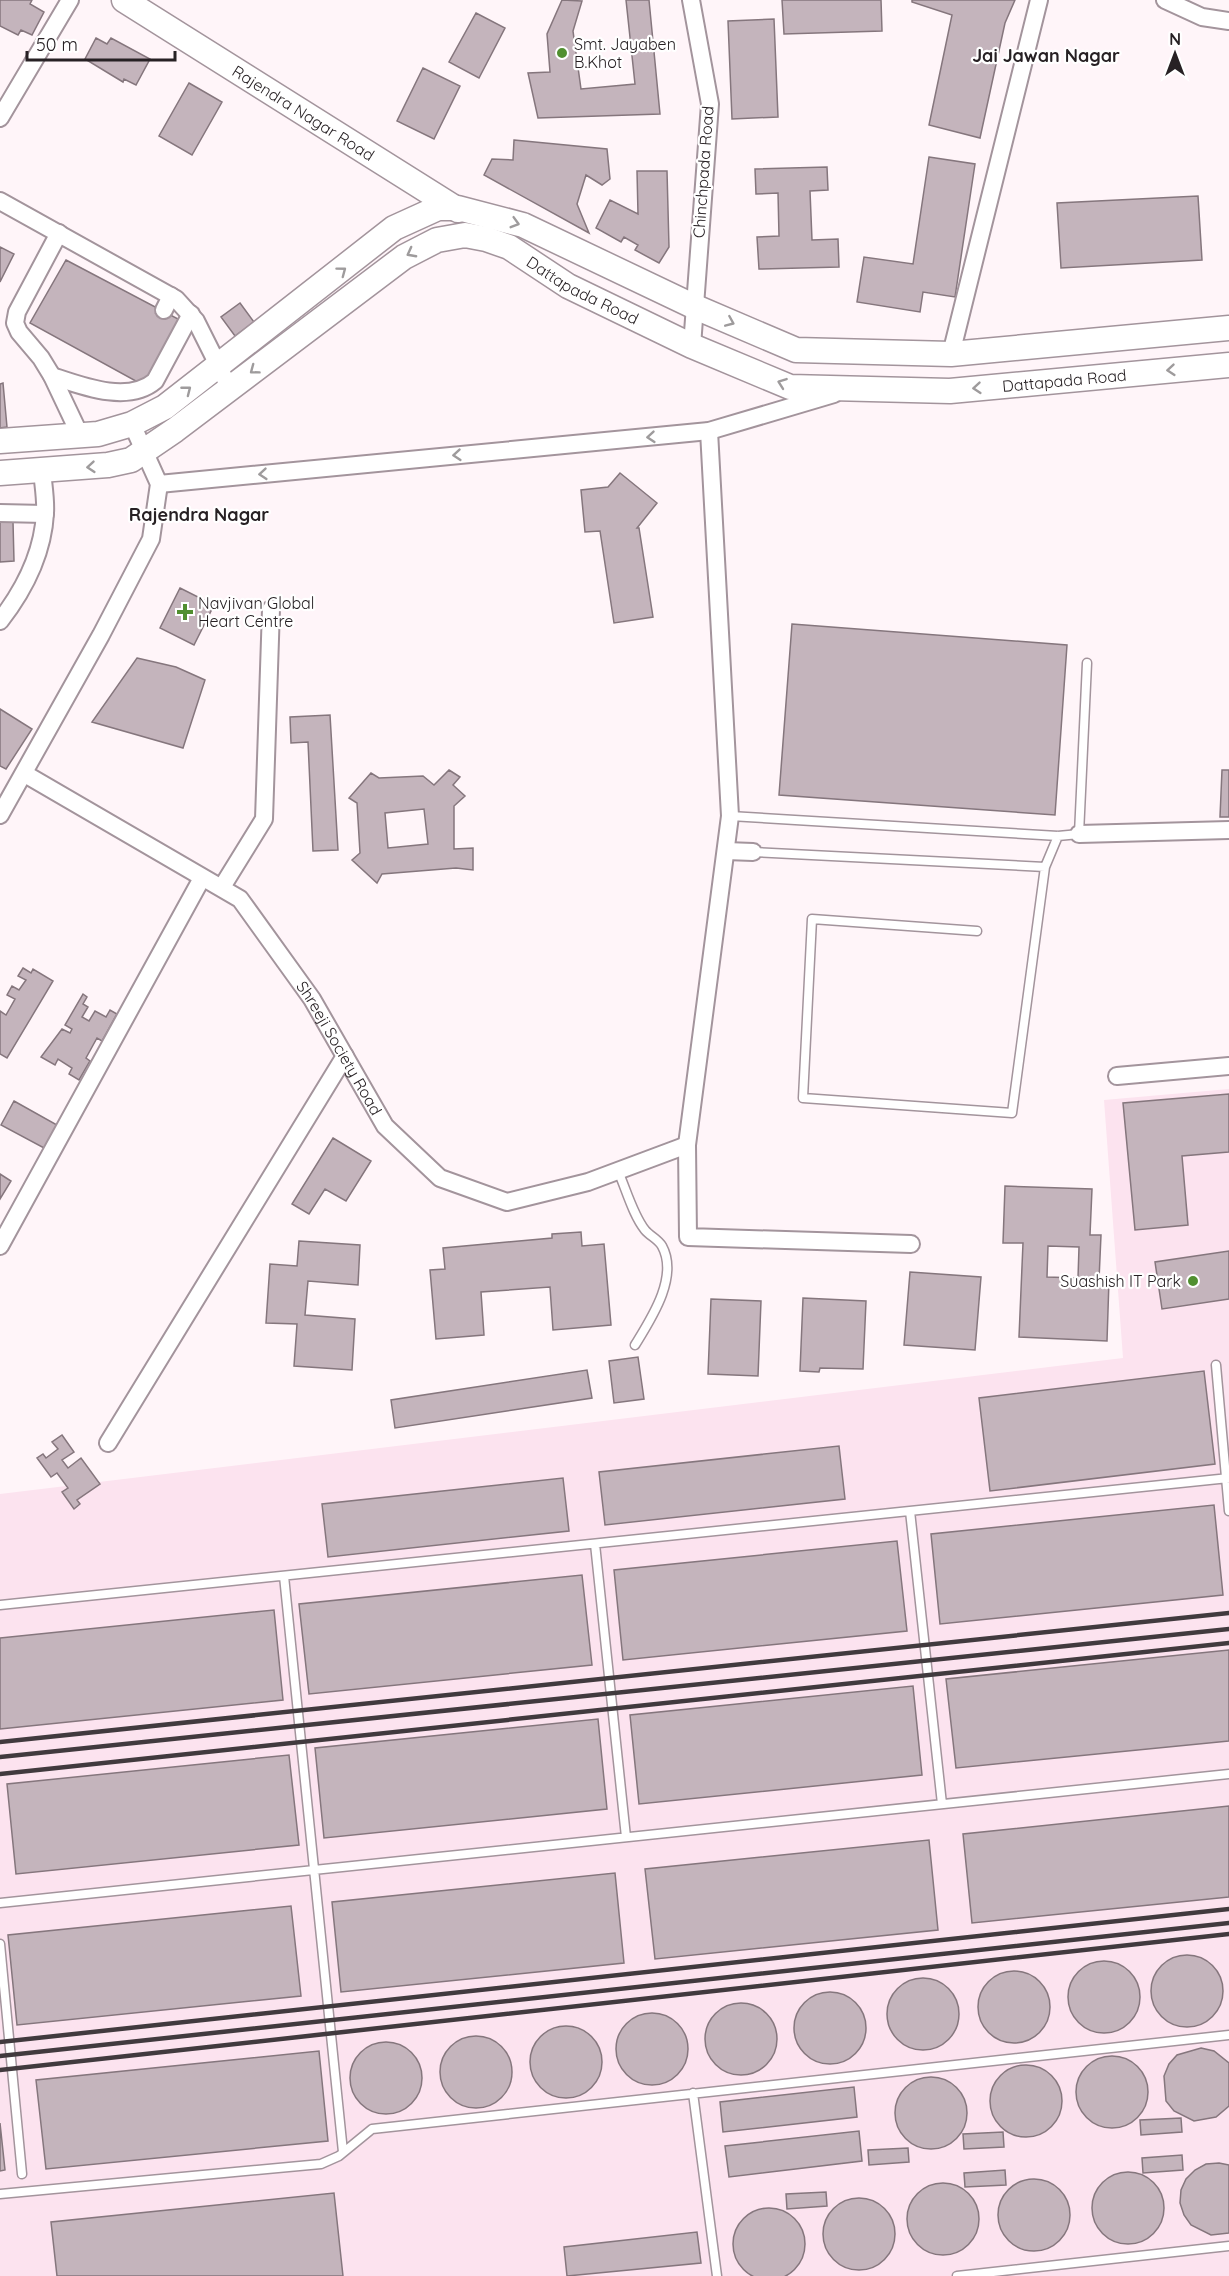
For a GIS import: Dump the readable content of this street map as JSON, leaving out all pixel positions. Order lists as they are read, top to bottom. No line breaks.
{"streets":{"main road":["Rajendra Nagar Road","Dattapada Road"],"street":["Chinchpada Road","Shreeji Society Road"]},"crossings":[["Chinchpada Road","Dattapada Road"]],"districts":["Jai Jawan Nagar","Rajendra Nagar"],"places":{"other":["Smt. Jayaben B.Khot","Suashish IT Park"],"health":["Navjivan Global Heart Centre"]},"scale_bar":"50 m","north":"top"}
